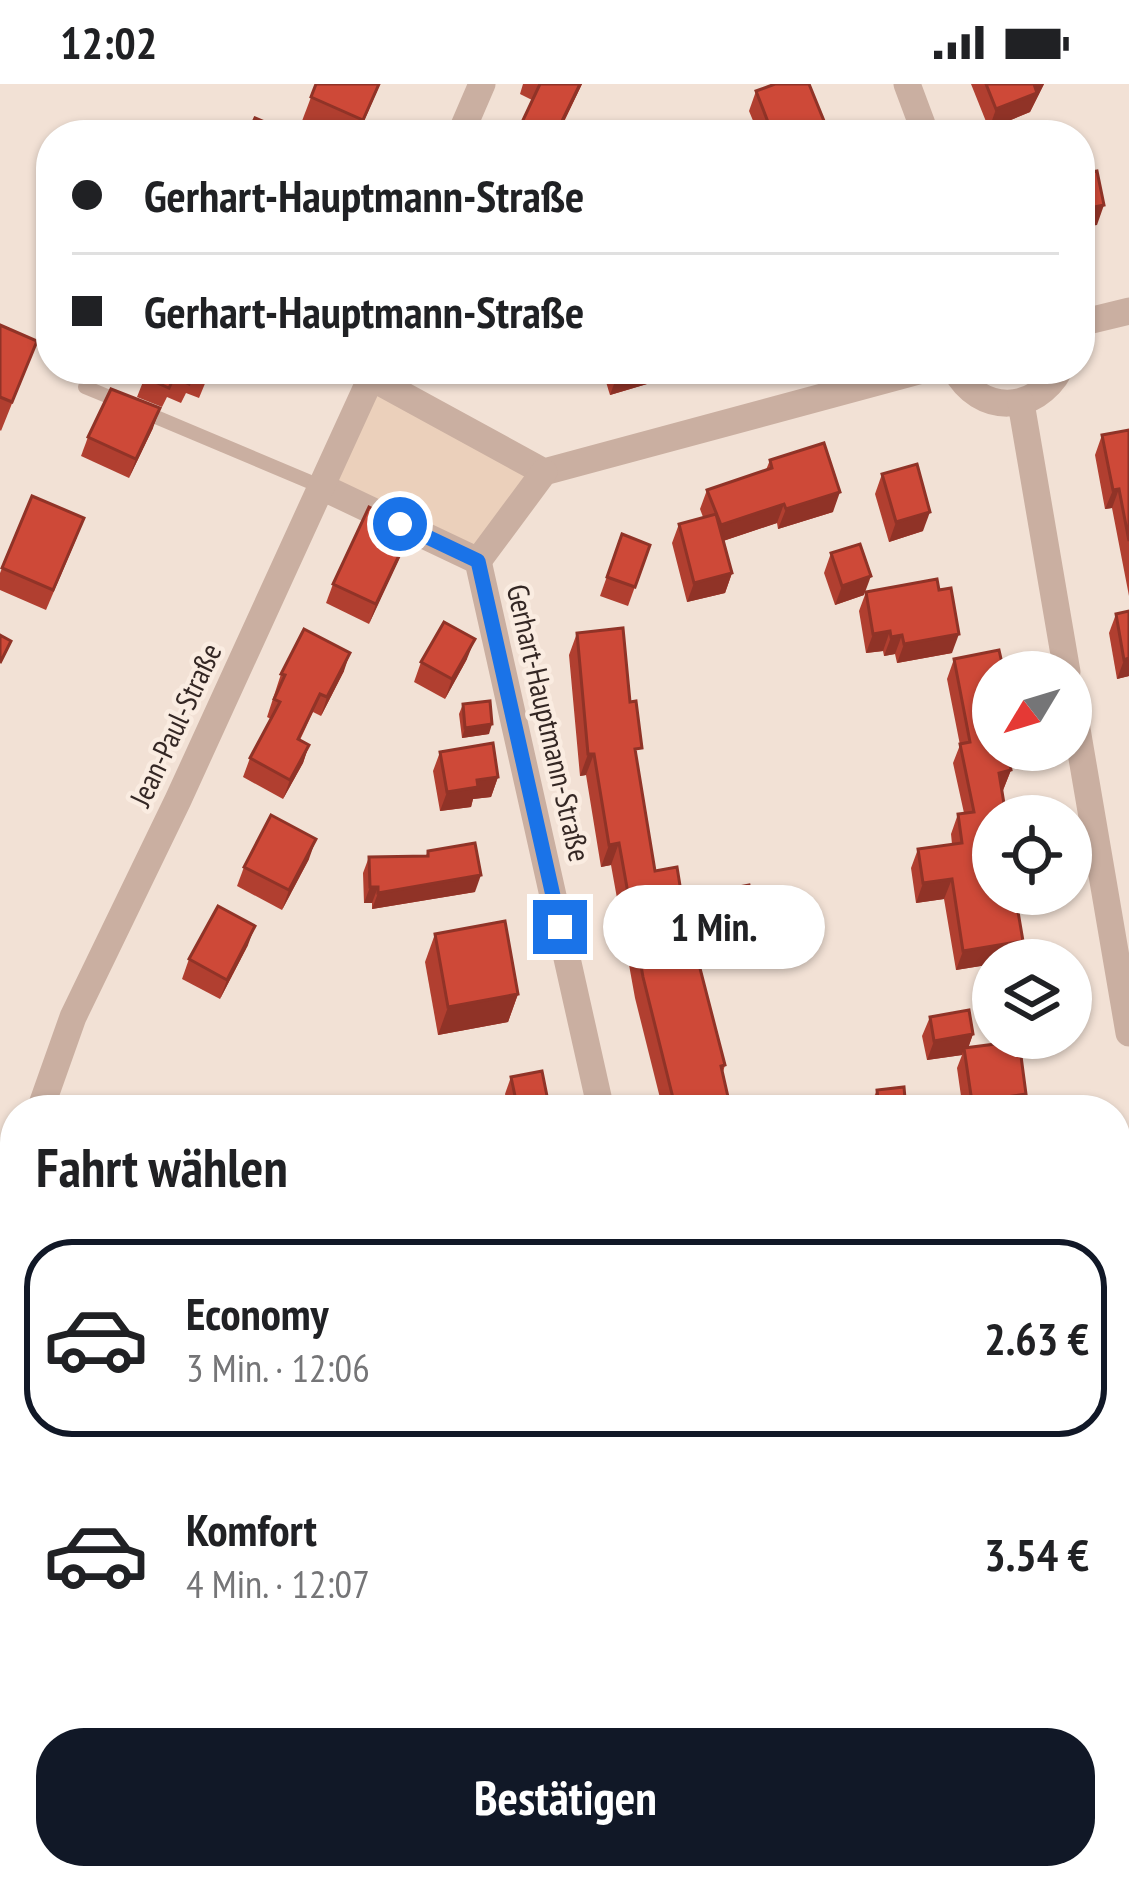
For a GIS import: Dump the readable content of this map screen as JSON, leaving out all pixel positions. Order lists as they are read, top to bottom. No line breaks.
{"streets":{"street":["Gerhart-Hauptmann-Straße","Jean-Paul-Straße"]},"crossings":[["Gerhart-Hauptmann-Straße","Jean-Paul-Straße"]],"north":"bottom left","page":{"status":"12:02","banner":["Gerhart-Hauptmann-Straße","Gerhart-Hauptmann-Straße"],"bubble":"1 Min.","heading":"Fahrt wählen","list":[{"name":"Economy","note":"3 Min. · 12:06","value":"2.63 €"},{"name":"Komfort","note":"4 Min. · 12:07","value":"3.54 €"}],"buttons":"Bestätigen"}}
